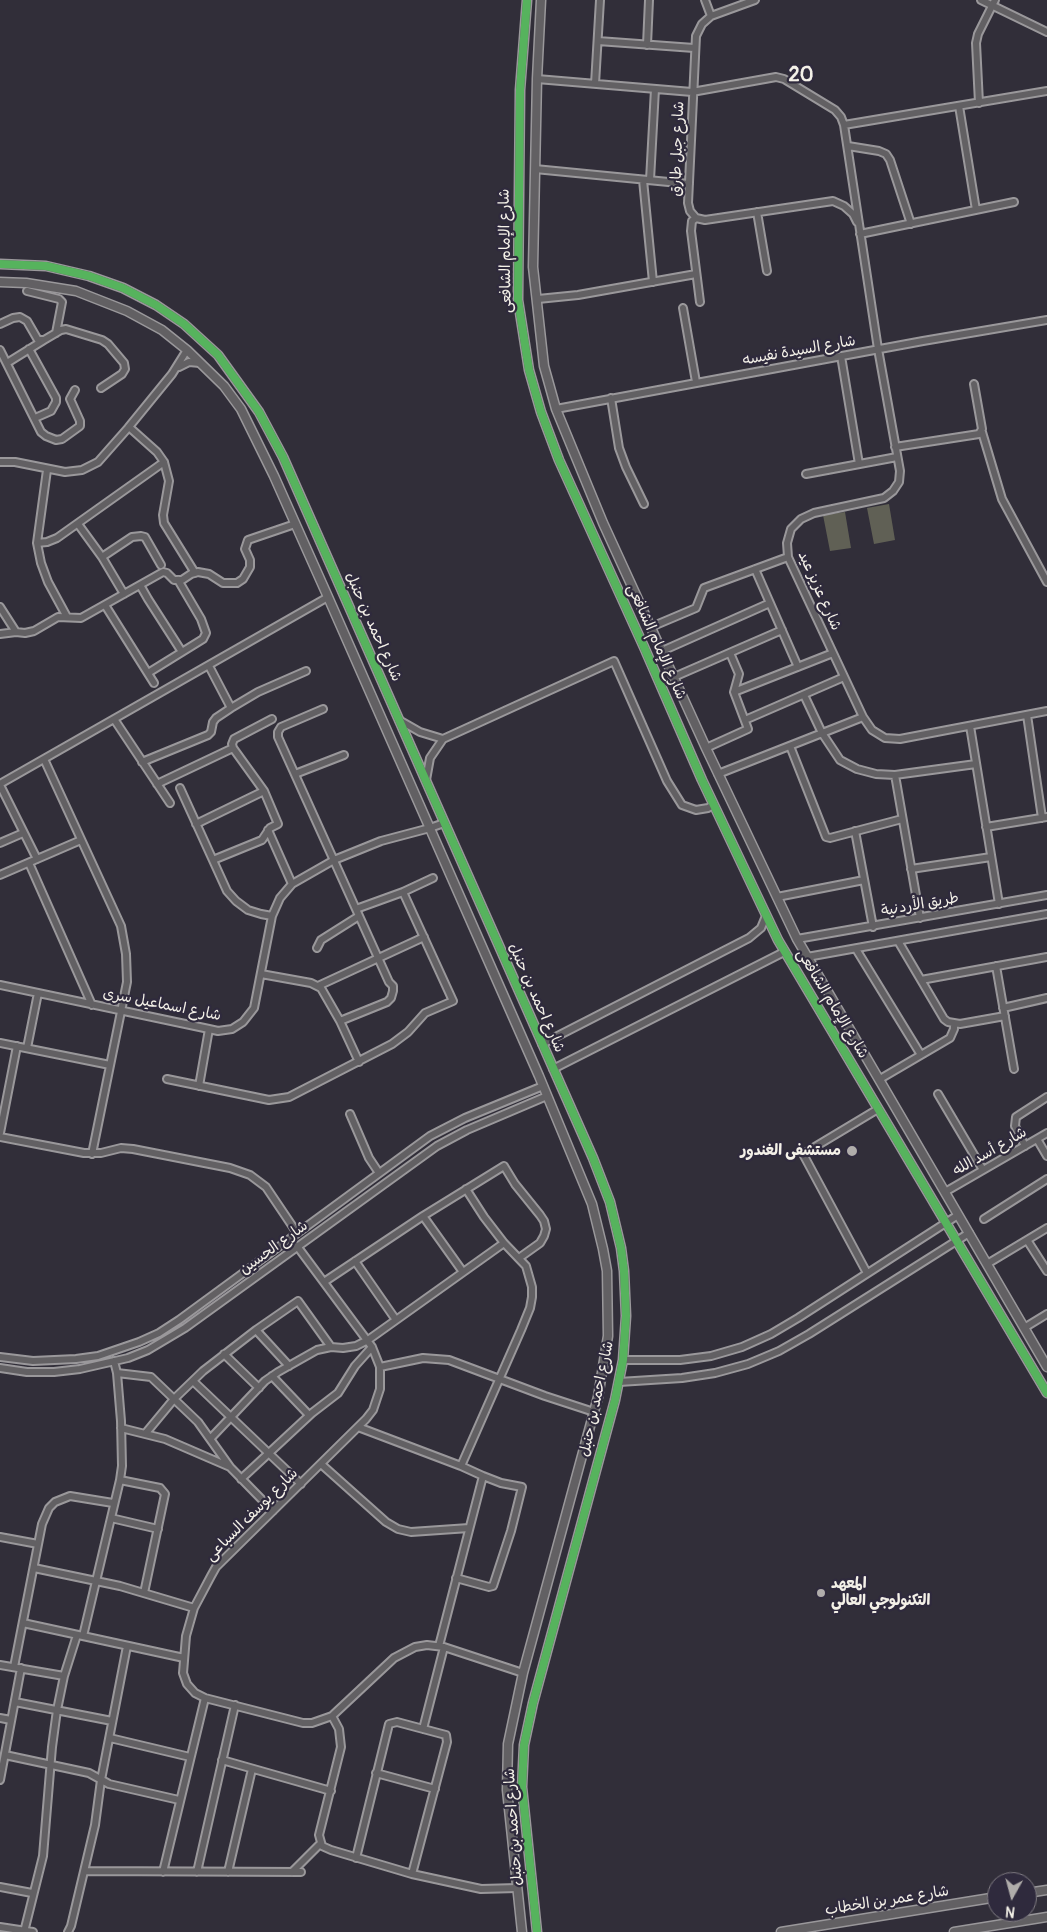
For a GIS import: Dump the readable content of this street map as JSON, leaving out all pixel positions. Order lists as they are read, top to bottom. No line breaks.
{"streets":{"street":["شارع جبل طارق","شارع الإمام الشافعى","شارع السيدة نفيسه","شارع عزيز عيد","شارع احمد بن حنبل","طريق الأردنية","شارع اسماعيل سرى","شارع أسد الله","شارع الحسين","شارع يوسف السباعى","شارع عمر بن الخطاب"]},"crossings":[["شارع الإمام الشافعى","شارع السيدة نفيسه"],["شارع الإمام الشافعى","طريق الأردنية"],["شارع الإمام الشافعى","شارع أسد الله"],["شارع السيدة نفيسه","شارع عزيز عيد"],["شارع احمد بن حنبل","شارع اسماعيل سرى"],["شارع احمد بن حنبل","شارع الحسين"],["شارع احمد بن حنبل","شارع يوسف السباعى"],["شارع الحسين","شارع يوسف السباعى"]],"districts":["20"],"places":["مستشفى الغندور","المعهد التكنولوجي العالي"],"north":"bottom"}
